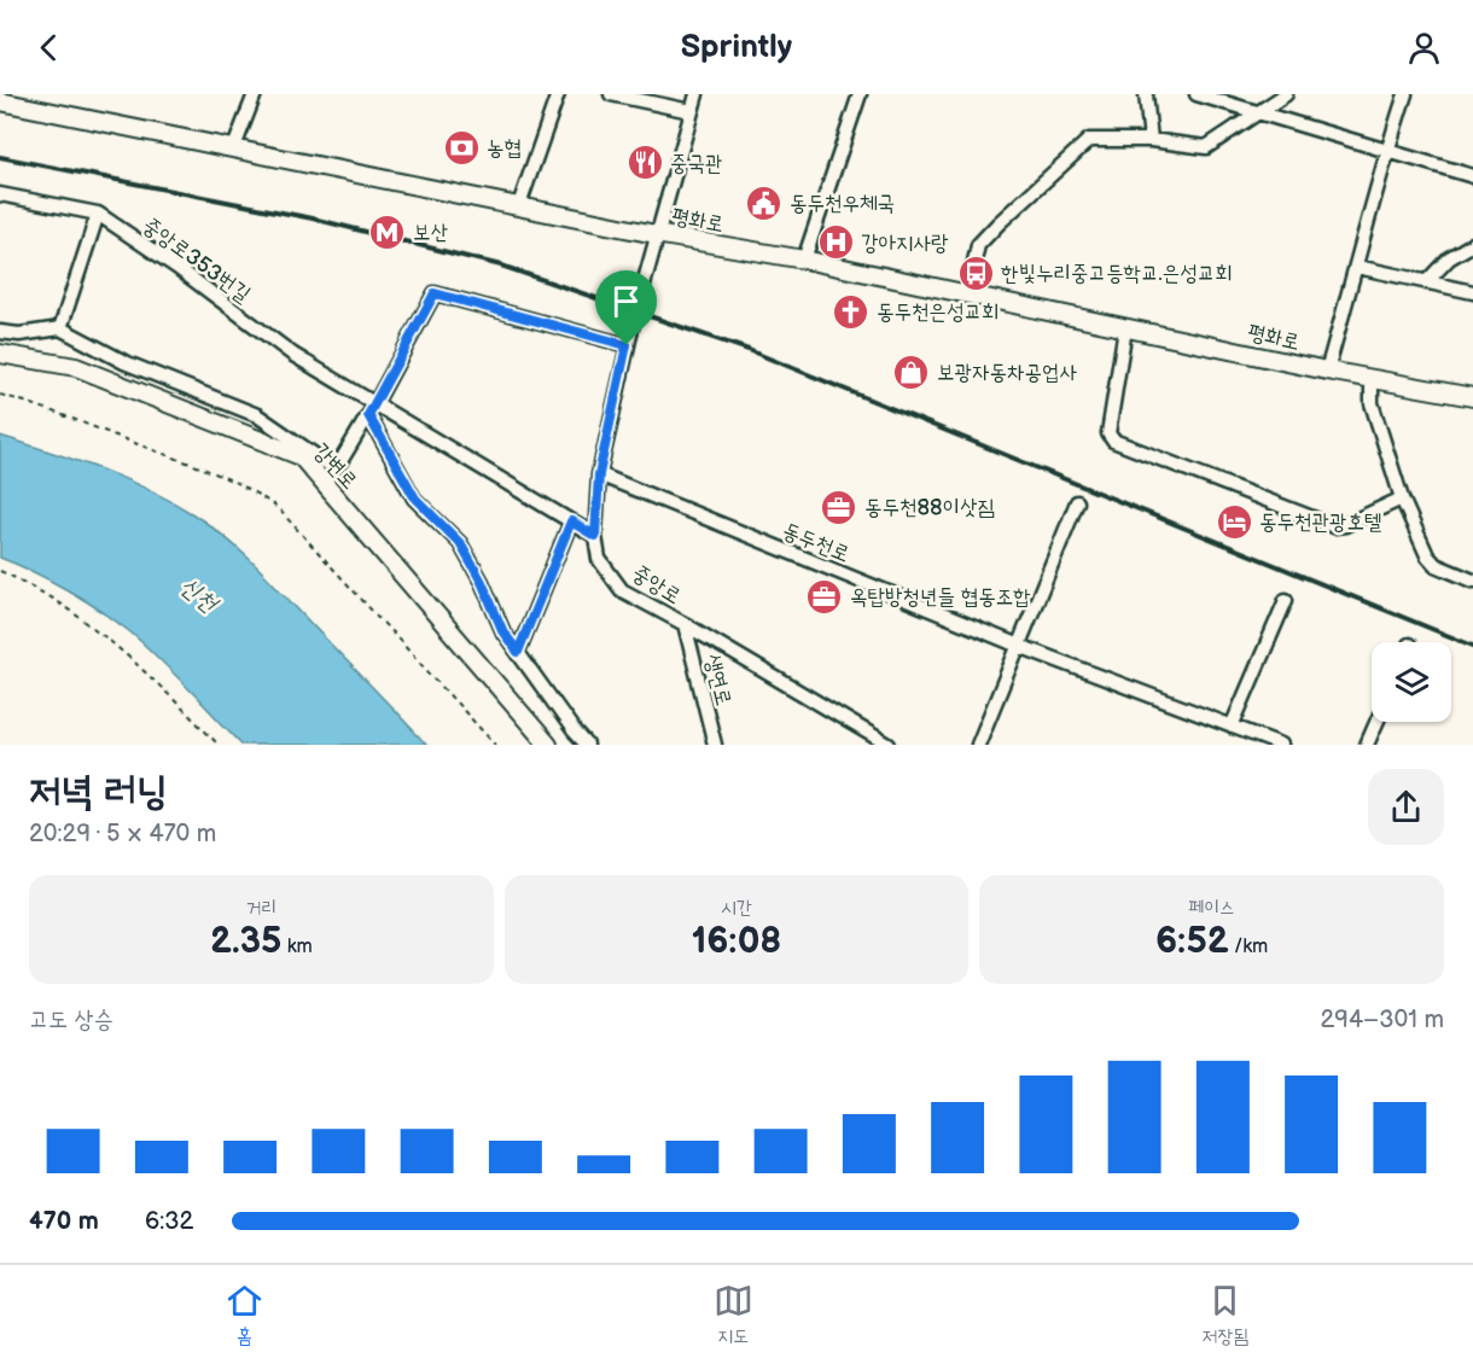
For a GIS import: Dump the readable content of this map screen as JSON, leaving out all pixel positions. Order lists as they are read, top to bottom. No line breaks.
{"streets":{"main road":["평화로","강변로"],"street":["중앙로353번길","동두천로","중앙로","생연로"]},"crossings":[["평화로","중앙로"],["중앙로353번길","중앙로"],["동두천로","중앙로"],["중앙로","생연로"]],"water":["신천"],"places":{"bank":["농협"],"restaurant":["중국관"],"public building":["동두천우체국"],"metro station":["보산"],"hospital":["강아지사랑"],"bus stop":["한빛누리중고등학교.은성교회"],"church":["동두천은성교회"],"shop":["보광자동차공업사"],"office":["동두천88이삿짐","옥탑방청년들 협동조합"],"hotel":["동두천관광호텔"]},"page":{"header":"Sprintly","heading":["저녁 러닝","20:29 · 5 × 470 m"],"stats":[["거리","2.35 km"],["시간","16:08"],["페이스","6:52 /km"]],"chart":["고도 상승","294–301 m"],"list":[{"name":"470 m","note":"6:32"}],"tabs":["홈","지도","저장됨"]}}
